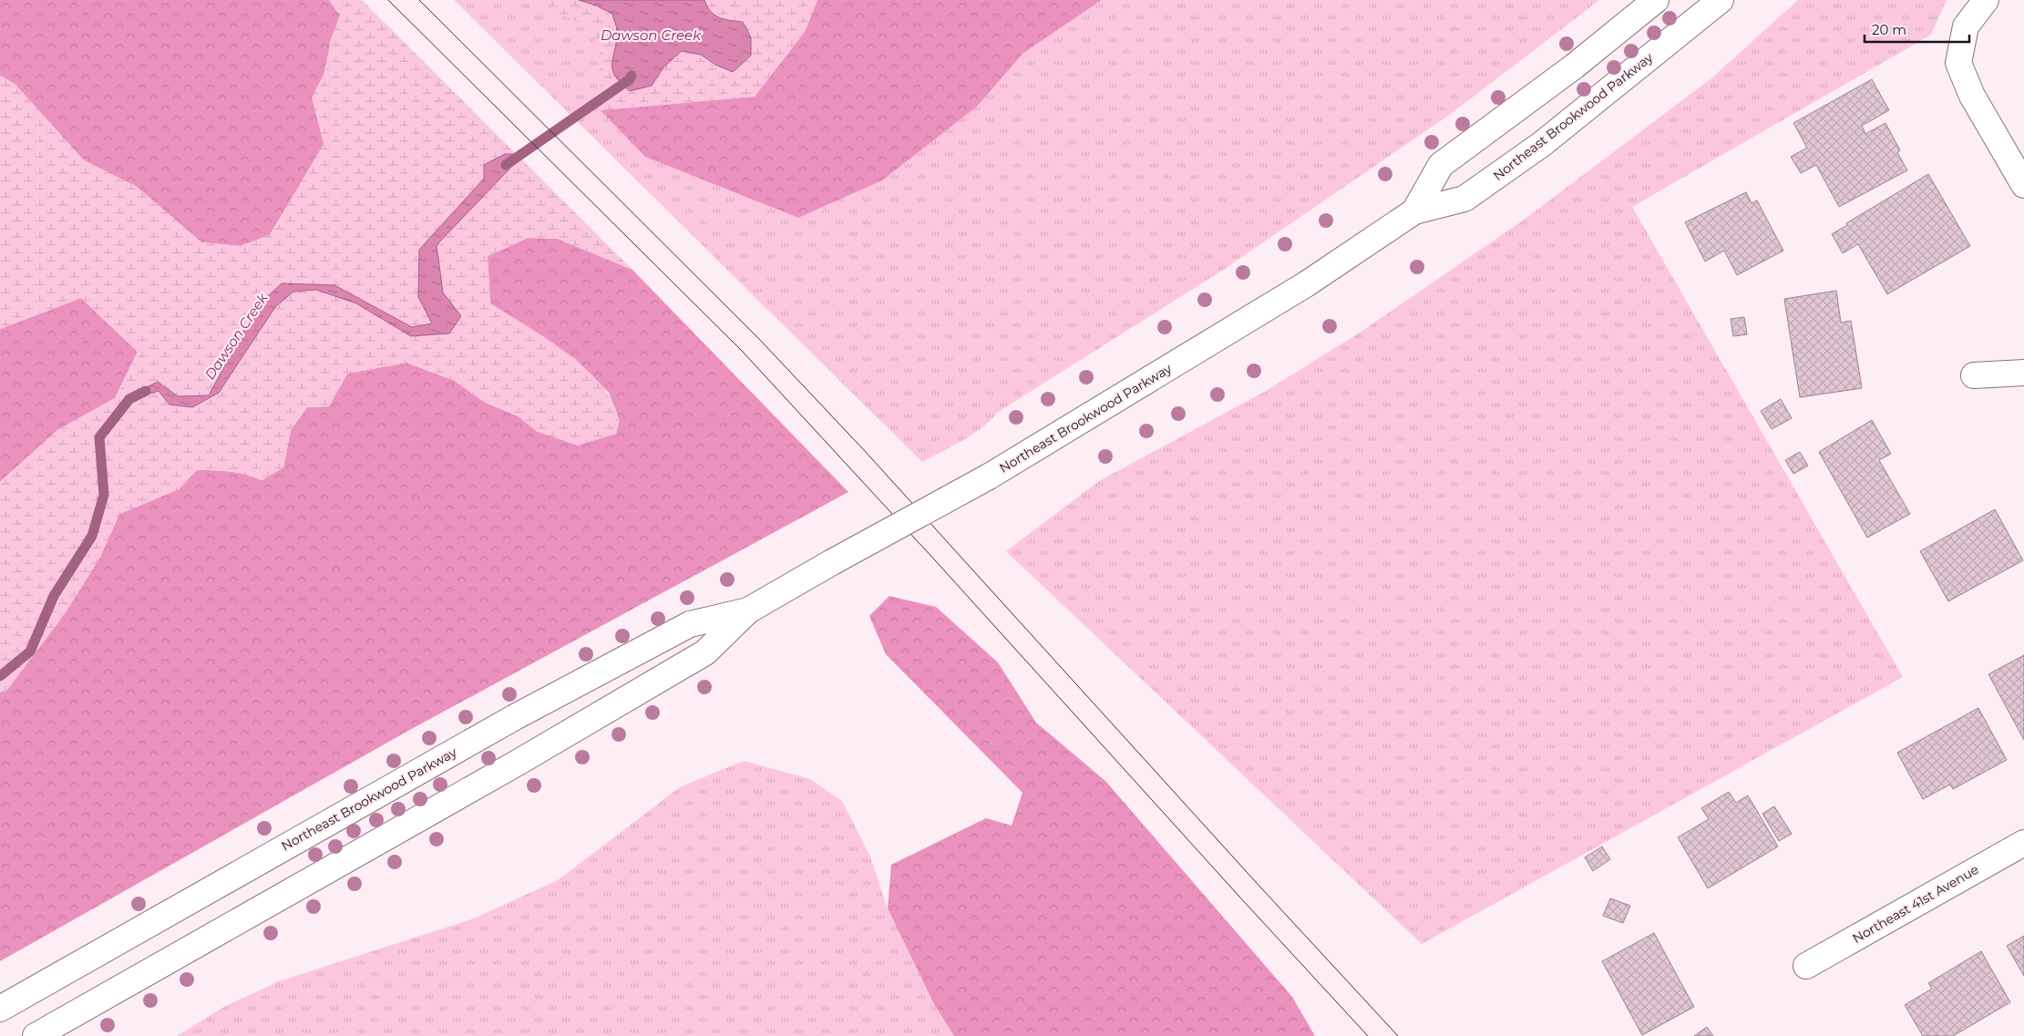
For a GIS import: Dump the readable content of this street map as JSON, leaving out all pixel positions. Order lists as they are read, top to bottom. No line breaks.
{"streets":{"main road":["Northeast Brookwood Parkway","Northeast 41st Avenue"]},"water":["Dawson Creek"],"scale_bar":"20 m"}
